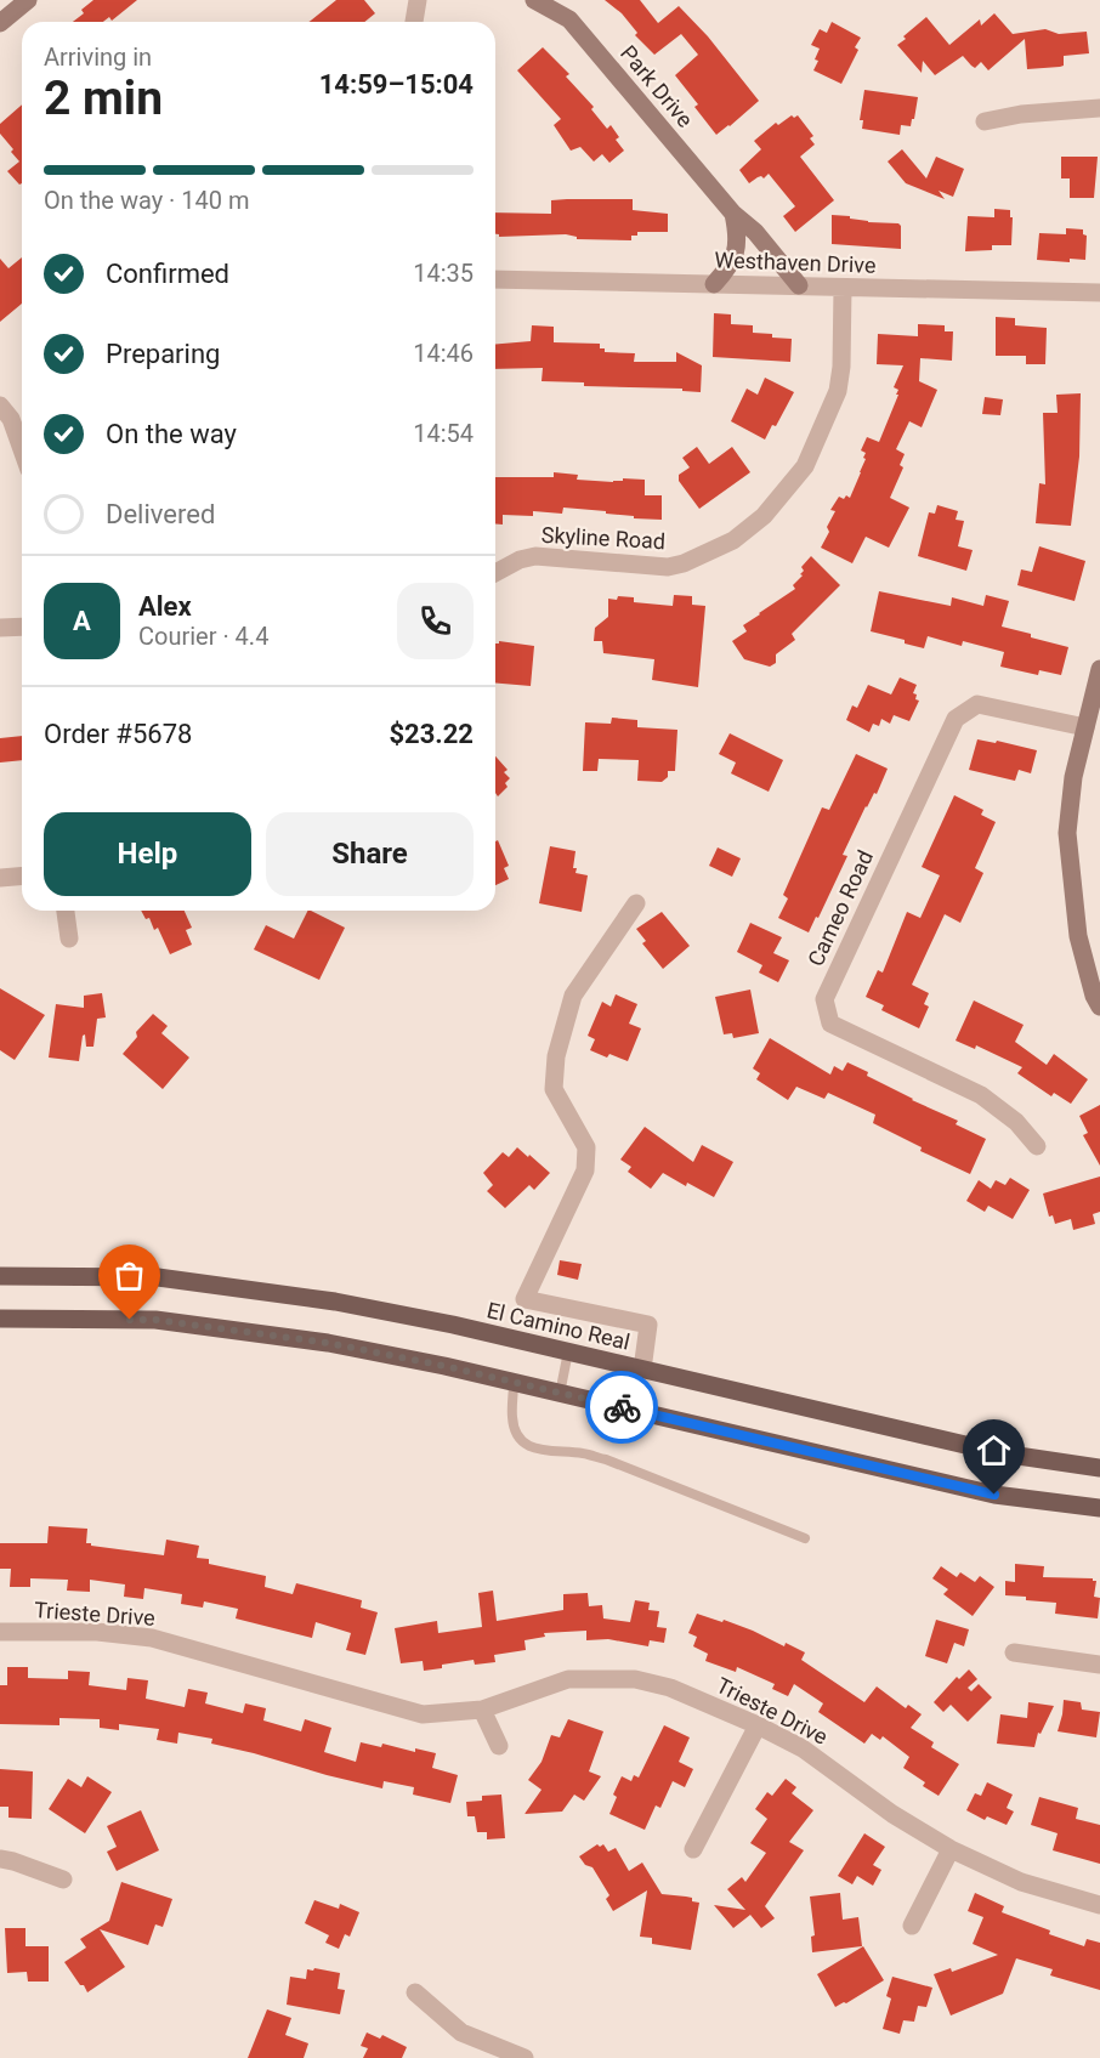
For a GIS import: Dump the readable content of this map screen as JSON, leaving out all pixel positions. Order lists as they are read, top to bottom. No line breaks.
{"streets":{"main road":["El Camino Real"],"street":["Park Drive","Westhaven Drive","Skyline Road","Cameo Road","Trieste Drive"]},"crossings":[["Park Drive","Westhaven Drive"],["Westhaven Drive","Skyline Road"]],"page":{"heading":["2 min","Arriving in","14:59–15:04"],"panel":["Alex","Courier · 4.4","Order #5678","$23.22"],"bar":"On the way · 140 m","list":[["Confirmed","14:35"],["Preparing","14:46"],["On the way","14:54"],"Delivered"],"round":"A","buttons":["Help","Share"]}}
